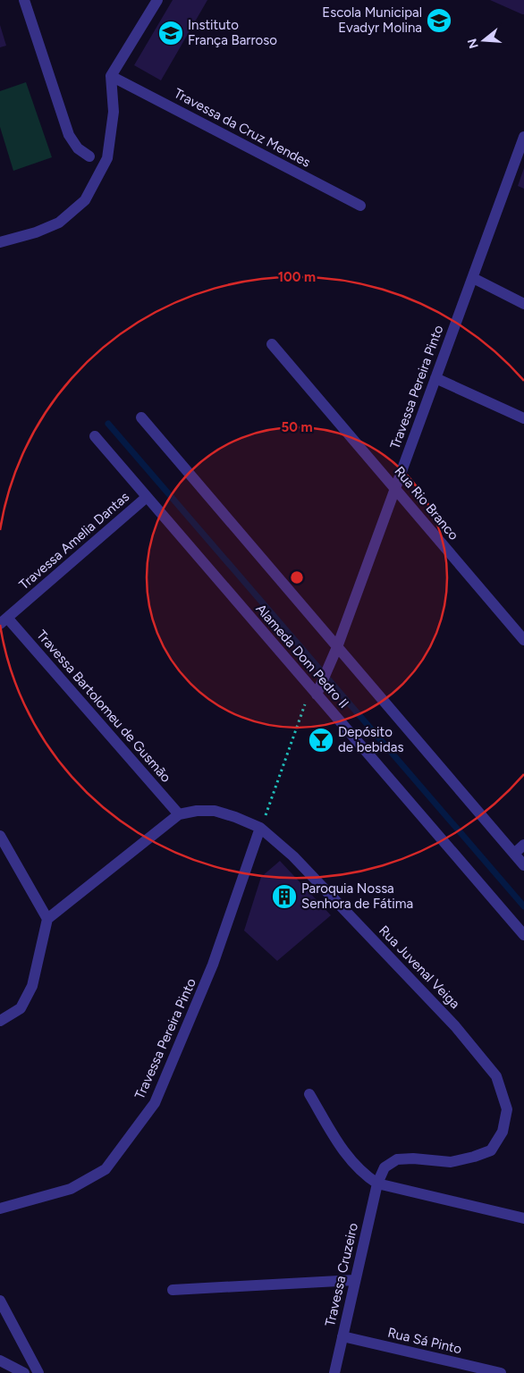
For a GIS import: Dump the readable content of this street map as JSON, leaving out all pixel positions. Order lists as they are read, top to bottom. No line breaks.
{"streets":{"street":["Travessa da Cruz Mendes","Travessa Pereira Pinto","Rua Rio Branco","Travessa Amelia Dantas","Alameda Dom Pedro II","Travessa Bartolomeu de Gusmão","Rua Juvenal Veiga","Travessa Cruzeiro","Rua Sá Pinto"]},"crossings":[["Travessa Pereira Pinto","Rua Rio Branco"],["Travessa Pereira Pinto","Rua Juvenal Veiga"],["Travessa Amelia Dantas","Alameda Dom Pedro II"],["Travessa Amelia Dantas","Travessa Bartolomeu de Gusmão"],["Travessa Bartolomeu de Gusmão","Rua Juvenal Veiga"],["Rua Juvenal Veiga","Travessa Cruzeiro"],["Travessa Cruzeiro","Rua Sá Pinto"]],"places":{"school or university":["Escola Municipal Evadyr Molina","Instituto França Barroso"],"bar":["Depósito de bebidas"],"building":["Paroquia Nossa Senhora de Fátima"]},"north":"left","rings":["100 m","50 m"]}
